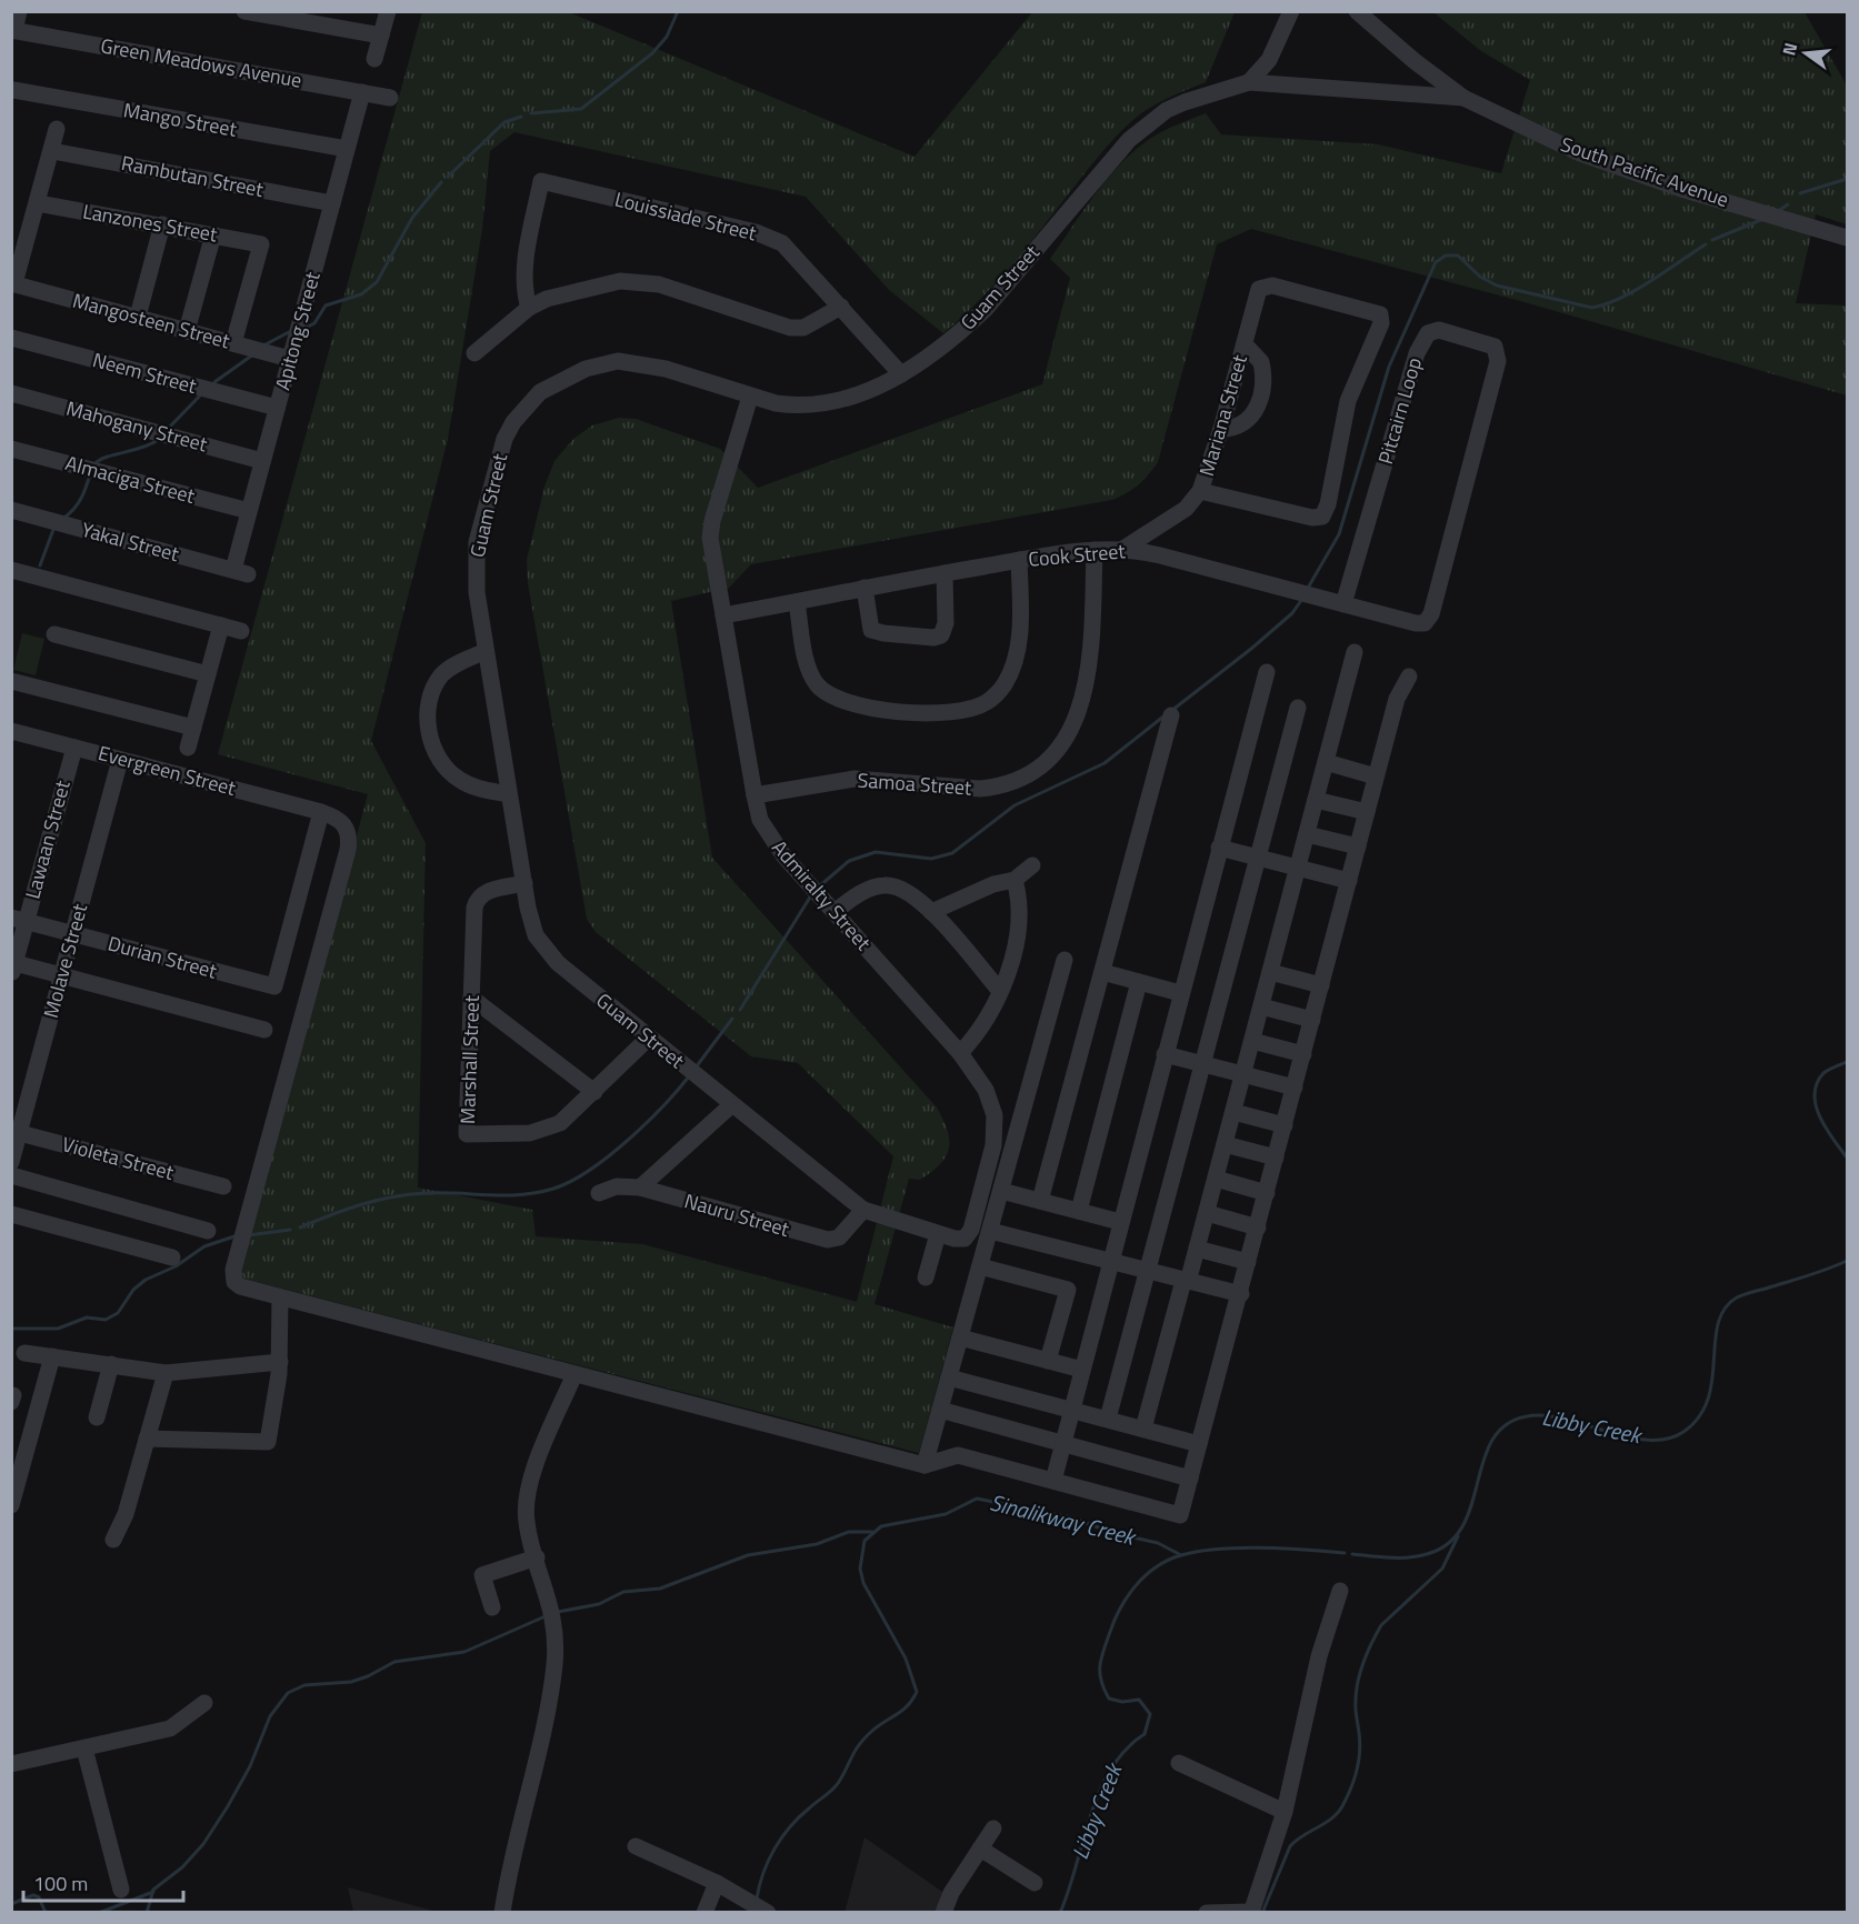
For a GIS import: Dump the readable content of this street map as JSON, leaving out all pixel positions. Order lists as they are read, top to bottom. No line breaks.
{"streets":{"street":["Green Meadows Avenue","Mango Street","South Pacific Avenue","Rambutan Street","Louissiade Street","Lanzones Street","Guam Street","Mangosteen Street","Apitong Street","Neem Street","Pitcairn Loop","Mariana Street","Mahogany Street","Almaciga Street","Yakal Street","Cook Street","Evergreen Street","Samoa Street","Lawaan Street","Admiralty Street","Durian Street","Molave Street","Marshall Street","Violeta Street","Nauru Street"]},"crossings":[["Green Meadows Avenue","Apitong Street"],["Mango Street","Apitong Street"],["South Pacific Avenue","Guam Street"],["Rambutan Street","Apitong Street"],["Louissiade Street","Guam Street"],["Lanzones Street","Mangosteen Street"],["Guam Street","Admiralty Street"],["Guam Street","Marshall Street"],["Guam Street","Nauru Street"],["Mangosteen Street","Apitong Street"],["Apitong Street","Neem Street"],["Apitong Street","Mahogany Street"],["Apitong Street","Almaciga Street"],["Apitong Street","Yakal Street"],["Pitcairn Loop","Cook Street"],["Mariana Street","Cook Street"],["Cook Street","Samoa Street"],["Cook Street","Admiralty Street"],["Evergreen Street","Lawaan Street"],["Evergreen Street","Durian Street"],["Evergreen Street","Molave Street"],["Samoa Street","Admiralty Street"],["Lawaan Street","Durian Street"],["Durian Street","Molave Street"],["Molave Street","Violeta Street"]],"water":["Libby Creek","Sinalikway Creek"],"scale_bar":"100 m","north":"left"}
